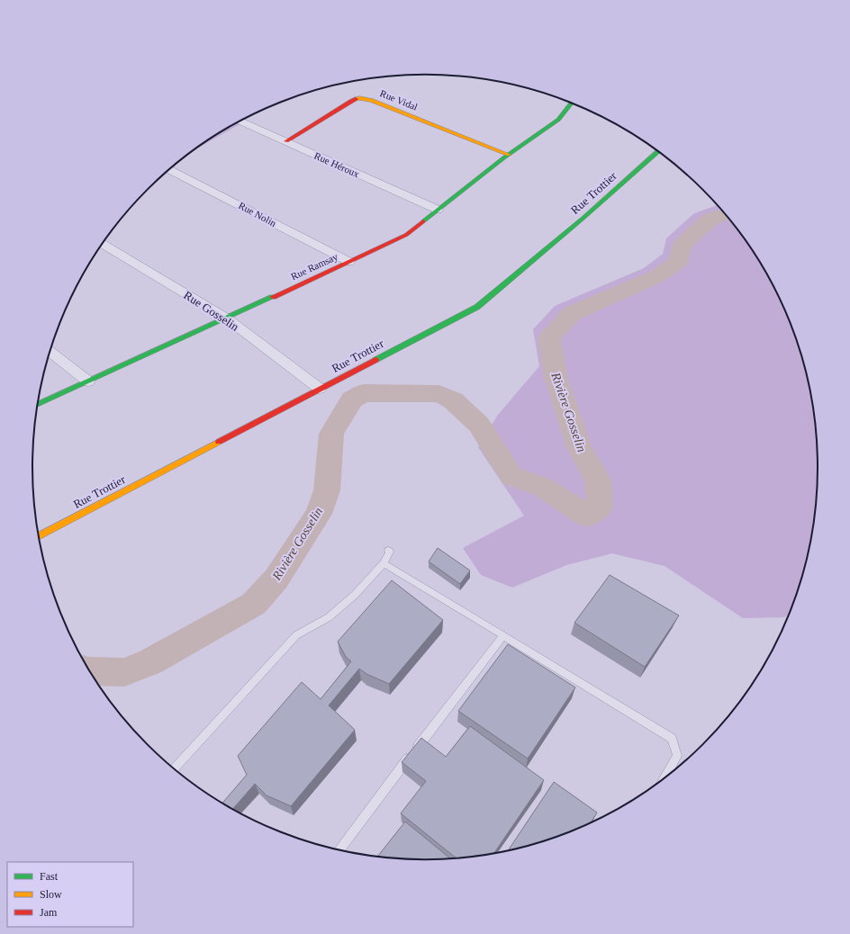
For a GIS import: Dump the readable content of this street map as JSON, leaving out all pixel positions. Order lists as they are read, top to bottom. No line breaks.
{"streets":{"street":["Rue Vidal","Rue Héroux","Rue Trottier","Rue Nolin","Rue Ramsay","Rue Gosselin"]},"crossings":[["Rue Vidal","Rue Héroux"],["Rue Vidal","Rue Ramsay"],["Rue Héroux","Rue Ramsay"],["Rue Trottier","Rue Gosselin"],["Rue Nolin","Rue Ramsay"],["Rue Ramsay","Rue Gosselin"]],"water":["Rivière Gosselin"],"legend":["Fast","Slow","Jam"]}
